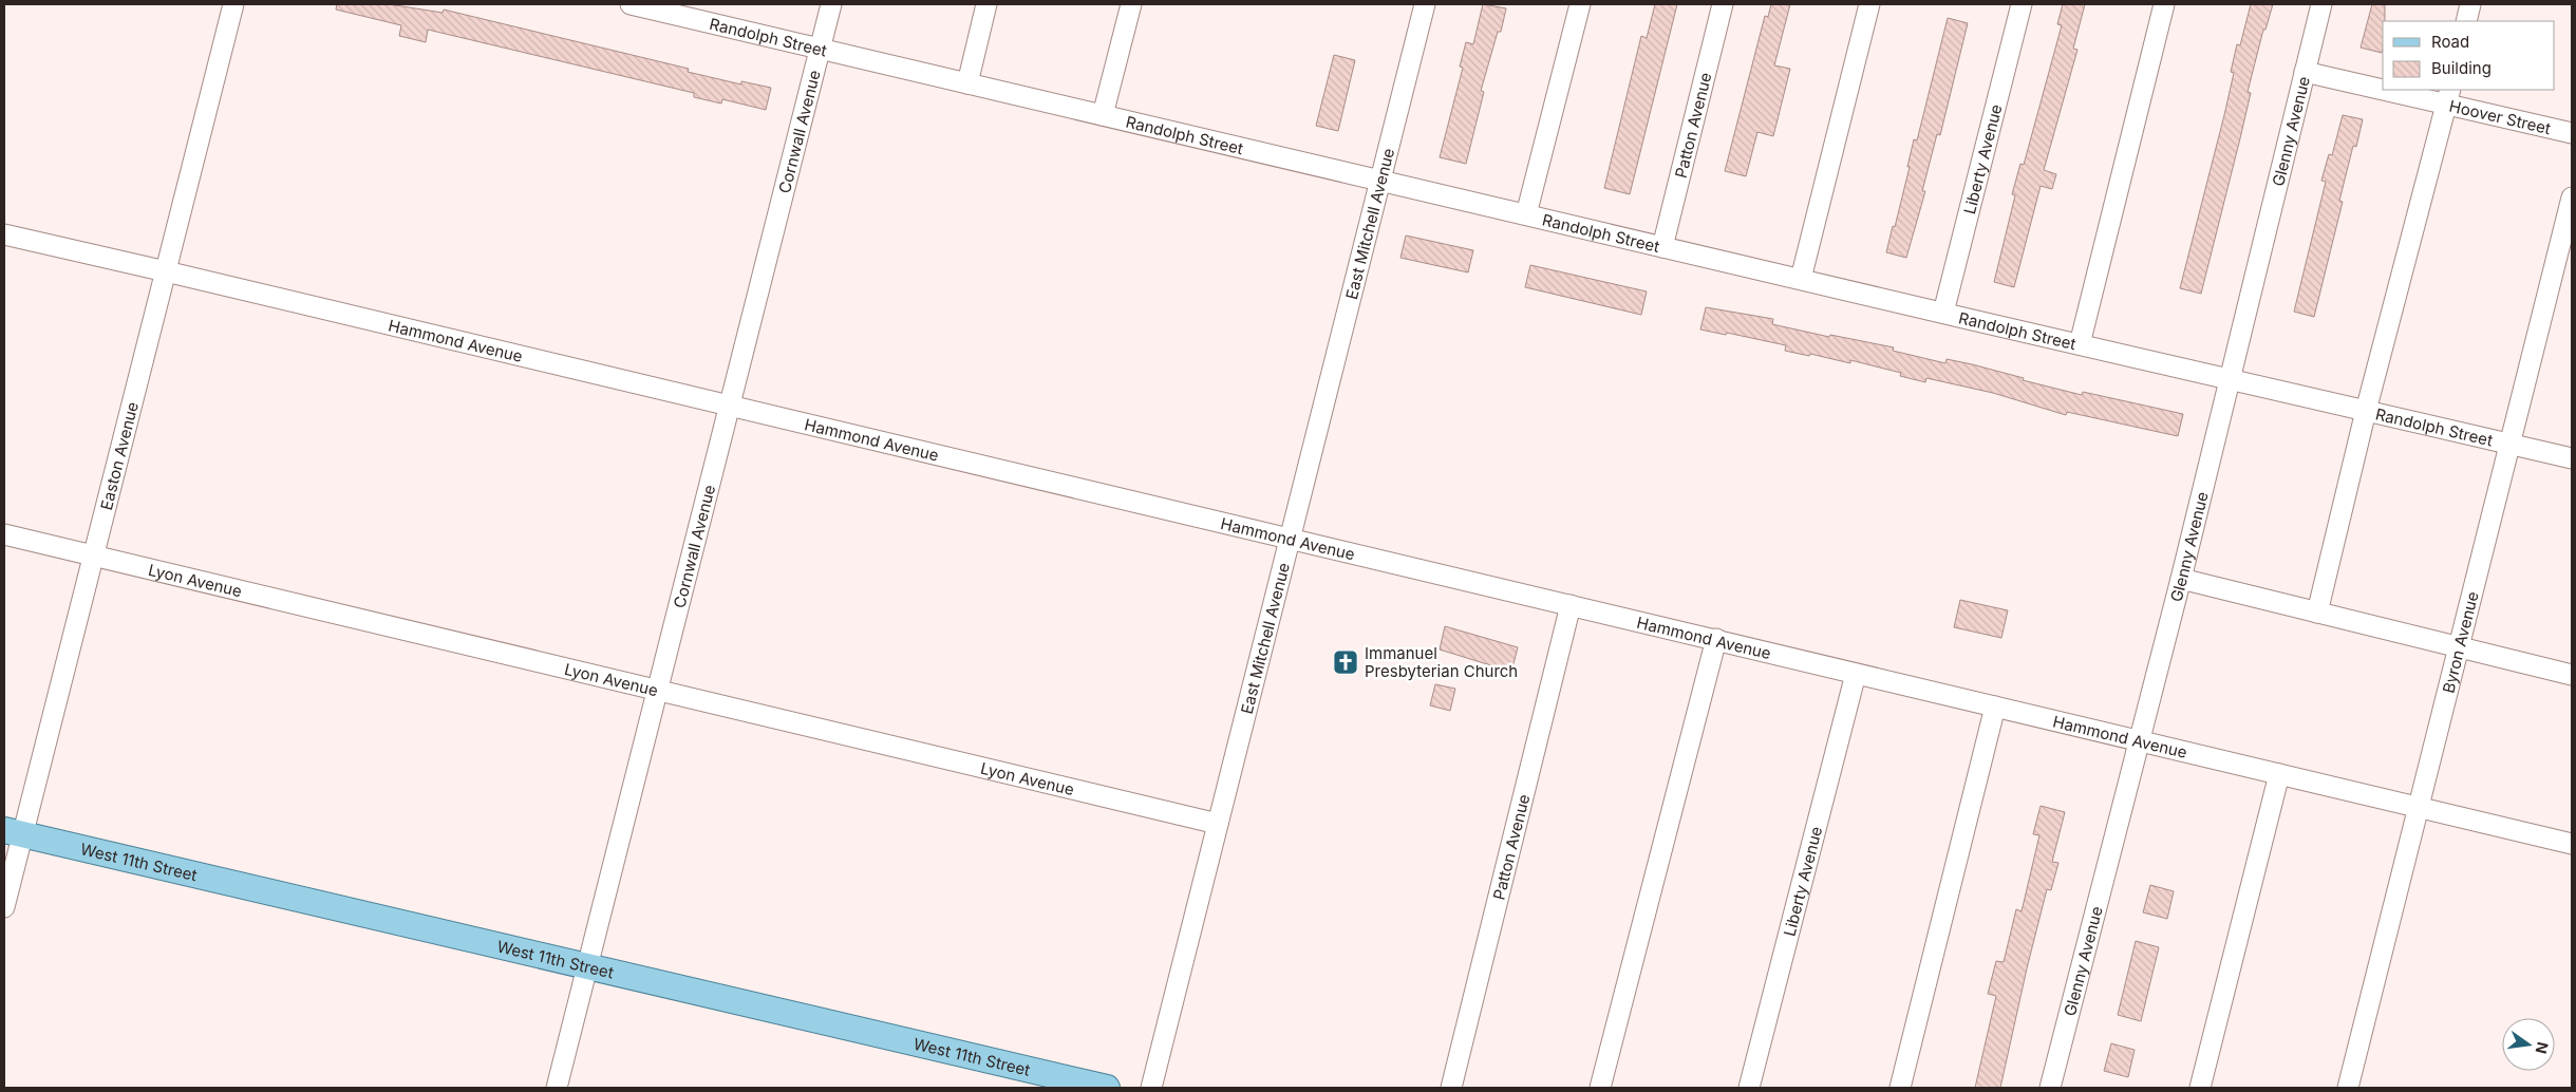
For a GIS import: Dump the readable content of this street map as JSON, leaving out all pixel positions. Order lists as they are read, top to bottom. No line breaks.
{"streets":{"main road":["West 11th Street"],"street":["Randolph Street","Hoover Street","Patton Avenue","Cornwall Avenue","Glenny Avenue","Liberty Avenue","East Mitchell Avenue","Hammond Avenue","Easton Avenue","Lyon Avenue","Byron Avenue"]},"crossings":[["Randolph Street","Patton Avenue"],["Randolph Street","Cornwall Avenue"],["Randolph Street","Glenny Avenue"],["Randolph Street","Liberty Avenue"],["Randolph Street","East Mitchell Avenue"],["Randolph Street","Byron Avenue"],["Hoover Street","Glenny Avenue"],["Patton Avenue","Hammond Avenue"],["Cornwall Avenue","Hammond Avenue"],["Cornwall Avenue","Lyon Avenue"],["Cornwall Avenue","West 11th Street"],["Glenny Avenue","Hammond Avenue"],["Liberty Avenue","Hammond Avenue"],["East Mitchell Avenue","Hammond Avenue"],["East Mitchell Avenue","Lyon Avenue"],["Hammond Avenue","Easton Avenue"],["Hammond Avenue","Byron Avenue"],["Easton Avenue","Lyon Avenue"],["Easton Avenue","West 11th Street"]],"places":{"church":["Immanuel Presbyterian Church"]},"legend":["Road","Building"],"north":"right"}
